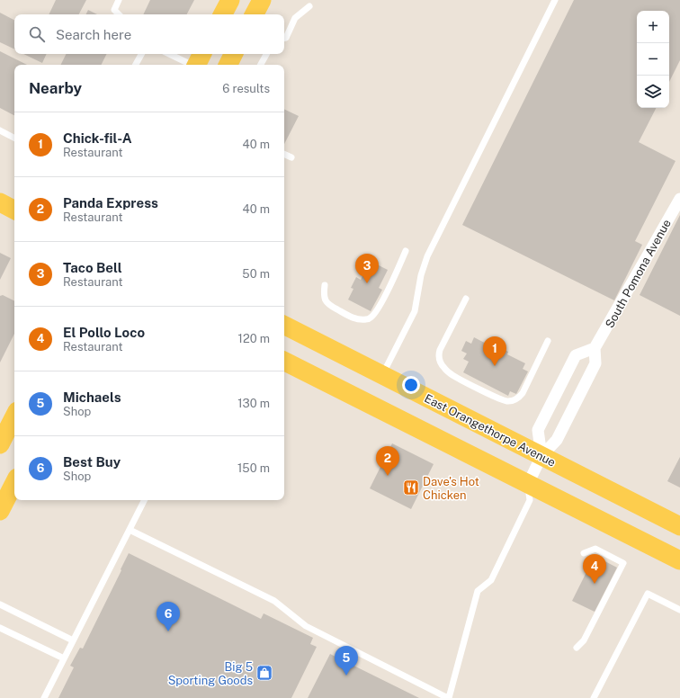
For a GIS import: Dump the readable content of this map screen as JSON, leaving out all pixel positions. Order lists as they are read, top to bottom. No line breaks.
{"streets":{"main road":["East Orangethorpe Avenue"],"street":["South Pomona Avenue"]},"crossings":[["South Pomona Avenue","East Orangethorpe Avenue"]],"places":{"restaurant":["Dave's Hot Chicken"],"shop":["Big 5 Sporting Goods"]},"page":{"map_buttons":["+","−"],"search":"Search here","heading":["Nearby","6 results"],"list":[{"mark":"1","name":"Chick-fil-A","note":"Restaurant","value":"40 m"},{"mark":"2","name":"Panda Express","note":"Restaurant","value":"40 m"},{"mark":"3","name":"Taco Bell","note":"Restaurant","value":"50 m"},{"mark":"4","name":"El Pollo Loco","note":"Restaurant","value":"120 m"},{"mark":"5","name":"Michaels","note":"Shop","value":"130 m"},{"mark":"6","name":"Best Buy","note":"Shop","value":"150 m"}],"pins":["3","1","2","4","6","5"]}}
